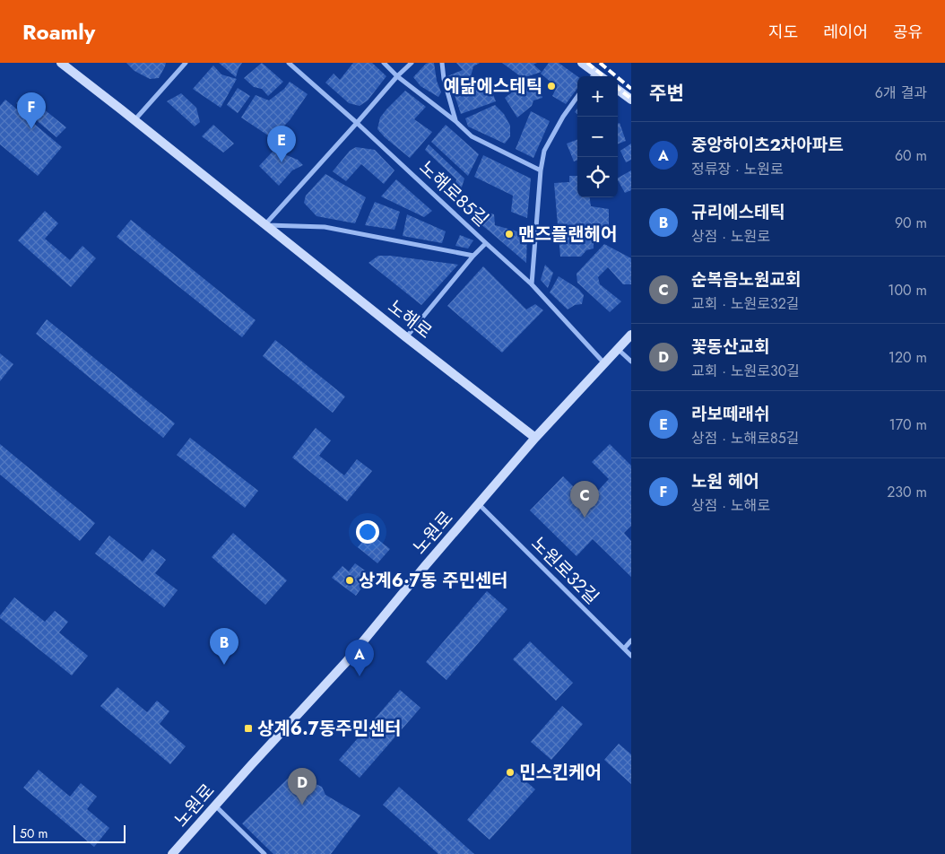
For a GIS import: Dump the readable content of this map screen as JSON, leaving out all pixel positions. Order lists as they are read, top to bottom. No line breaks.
{"streets":{"main road":["노해로","노원로"],"street":["노해로85길","노원로32길"]},"crossings":[["노해로85길","노원로"],["노해로","노원로"],["노원로","노원로32길"]],"places":{"other":["예닮에스테틱","맨즈플랜헤어","상계6·7동 주민센터","민스킨케어"],"transit":["상계6.7동주민센터"]},"scale_bar":"50 m","page":{"header":"Roamly","nav":["지도","레이어","공유"],"heading":["주변","6개 결과"],"map_buttons":["+","−"],"pins":["F","E","C","B","A","D"],"list":[{"mark":"A","name":"중앙하이츠2차아파트","note":"정류장 · 노원로","value":"60 m"},{"mark":"B","name":"규리에스테틱","note":"상점 · 노원로","value":"90 m"},{"mark":"C","name":"순복음노원교회","note":"교회 · 노원로32길","value":"100 m"},{"mark":"D","name":"꽃동산교회","note":"교회 · 노원로30길","value":"120 m"},{"mark":"E","name":"라보떼래쉬","note":"상점 · 노해로85길","value":"170 m"},{"mark":"F","name":"노원 헤어","note":"상점 · 노해로","value":"230 m"}],"scale":"50 m"}}
